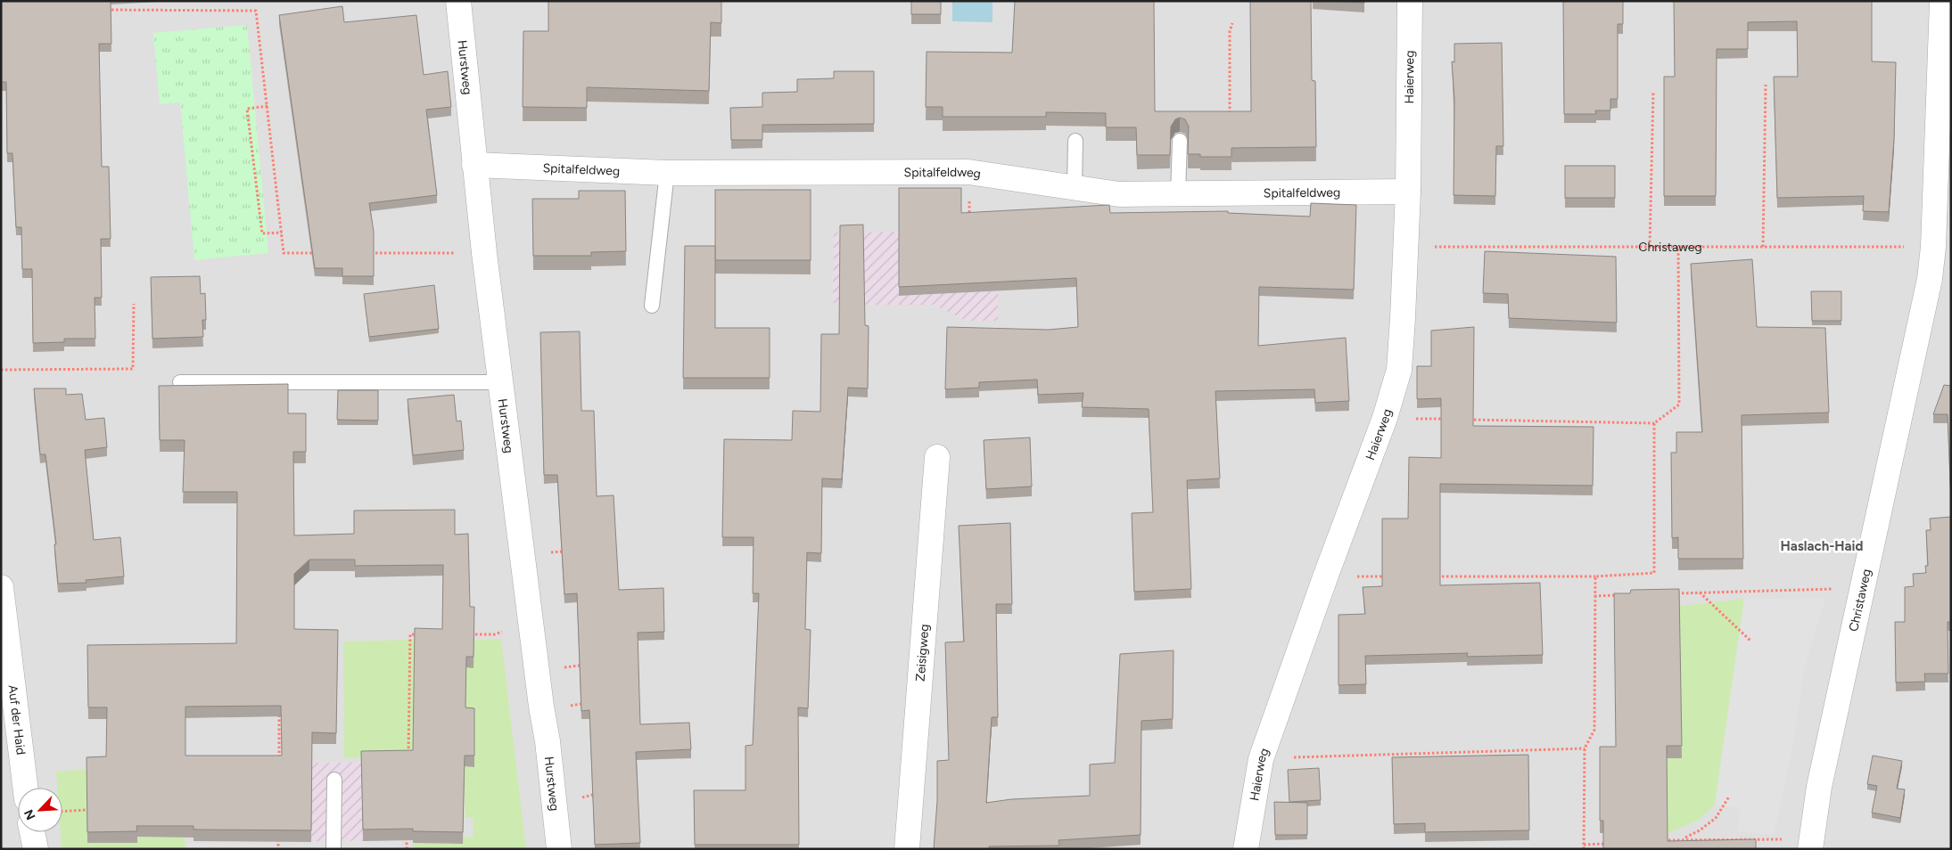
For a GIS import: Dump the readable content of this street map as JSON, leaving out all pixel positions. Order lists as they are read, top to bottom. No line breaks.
{"streets":{"street":["Hurstweg","Haierweg","Spitalfeldweg","Christaweg","Zeisigweg","Auf der Haid"]},"crossings":[["Hurstweg","Spitalfeldweg"],["Haierweg","Spitalfeldweg"],["Haierweg","Christaweg"]],"districts":["Haslach-Haid"],"north":"bottom left"}
